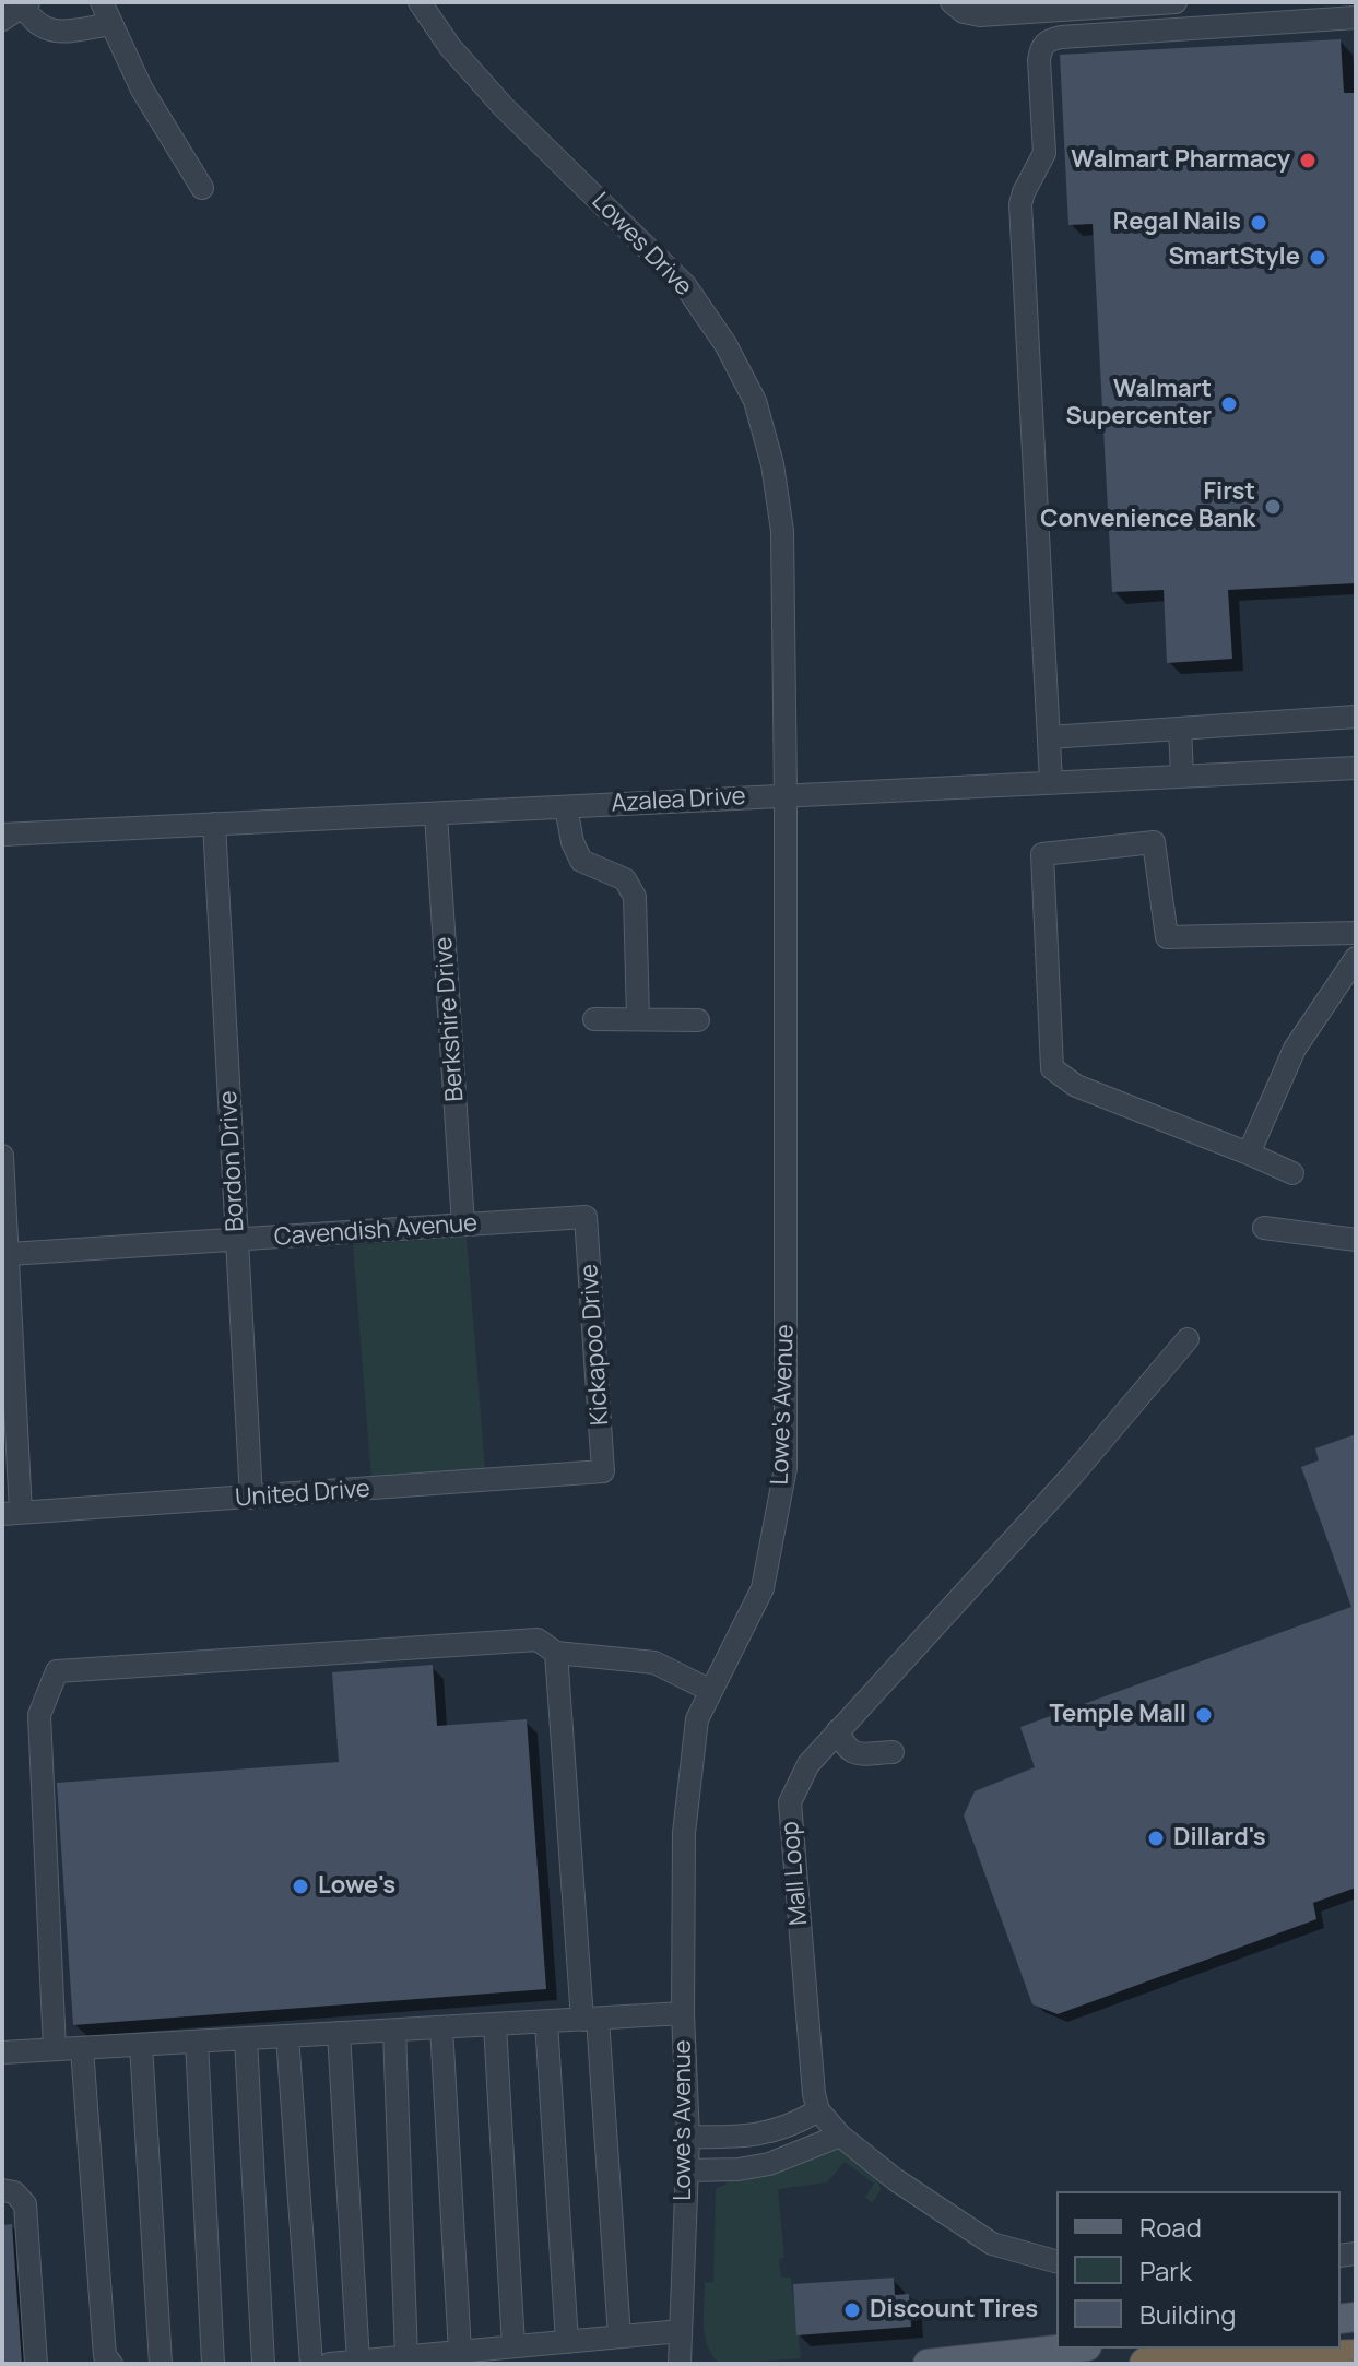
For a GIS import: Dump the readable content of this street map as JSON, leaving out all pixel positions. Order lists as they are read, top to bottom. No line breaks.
{"streets":{"street":["Lowes Drive","Azalea Drive","Berkshire Drive","Bordon Drive","Cavendish Avenue","Kickapoo Drive","Lowe's Avenue","United Drive","Mall Loop"]},"crossings":[["Lowes Drive","Azalea Drive"],["Lowes Drive","Lowe's Avenue"],["Azalea Drive","Berkshire Drive"],["Azalea Drive","Bordon Drive"],["Azalea Drive","Lowe's Avenue"],["Berkshire Drive","Cavendish Avenue"],["Bordon Drive","Cavendish Avenue"],["Bordon Drive","United Drive"],["Cavendish Avenue","Kickapoo Drive"],["Kickapoo Drive","United Drive"]],"places":["Walmart Pharmacy","Regal Nails","SmartStyle","Walmart Supercenter","First Convenience Bank","Temple Mall","Dillard's","Lowe's","Discount Tires"],"legend":["Road","Park","Building"]}
